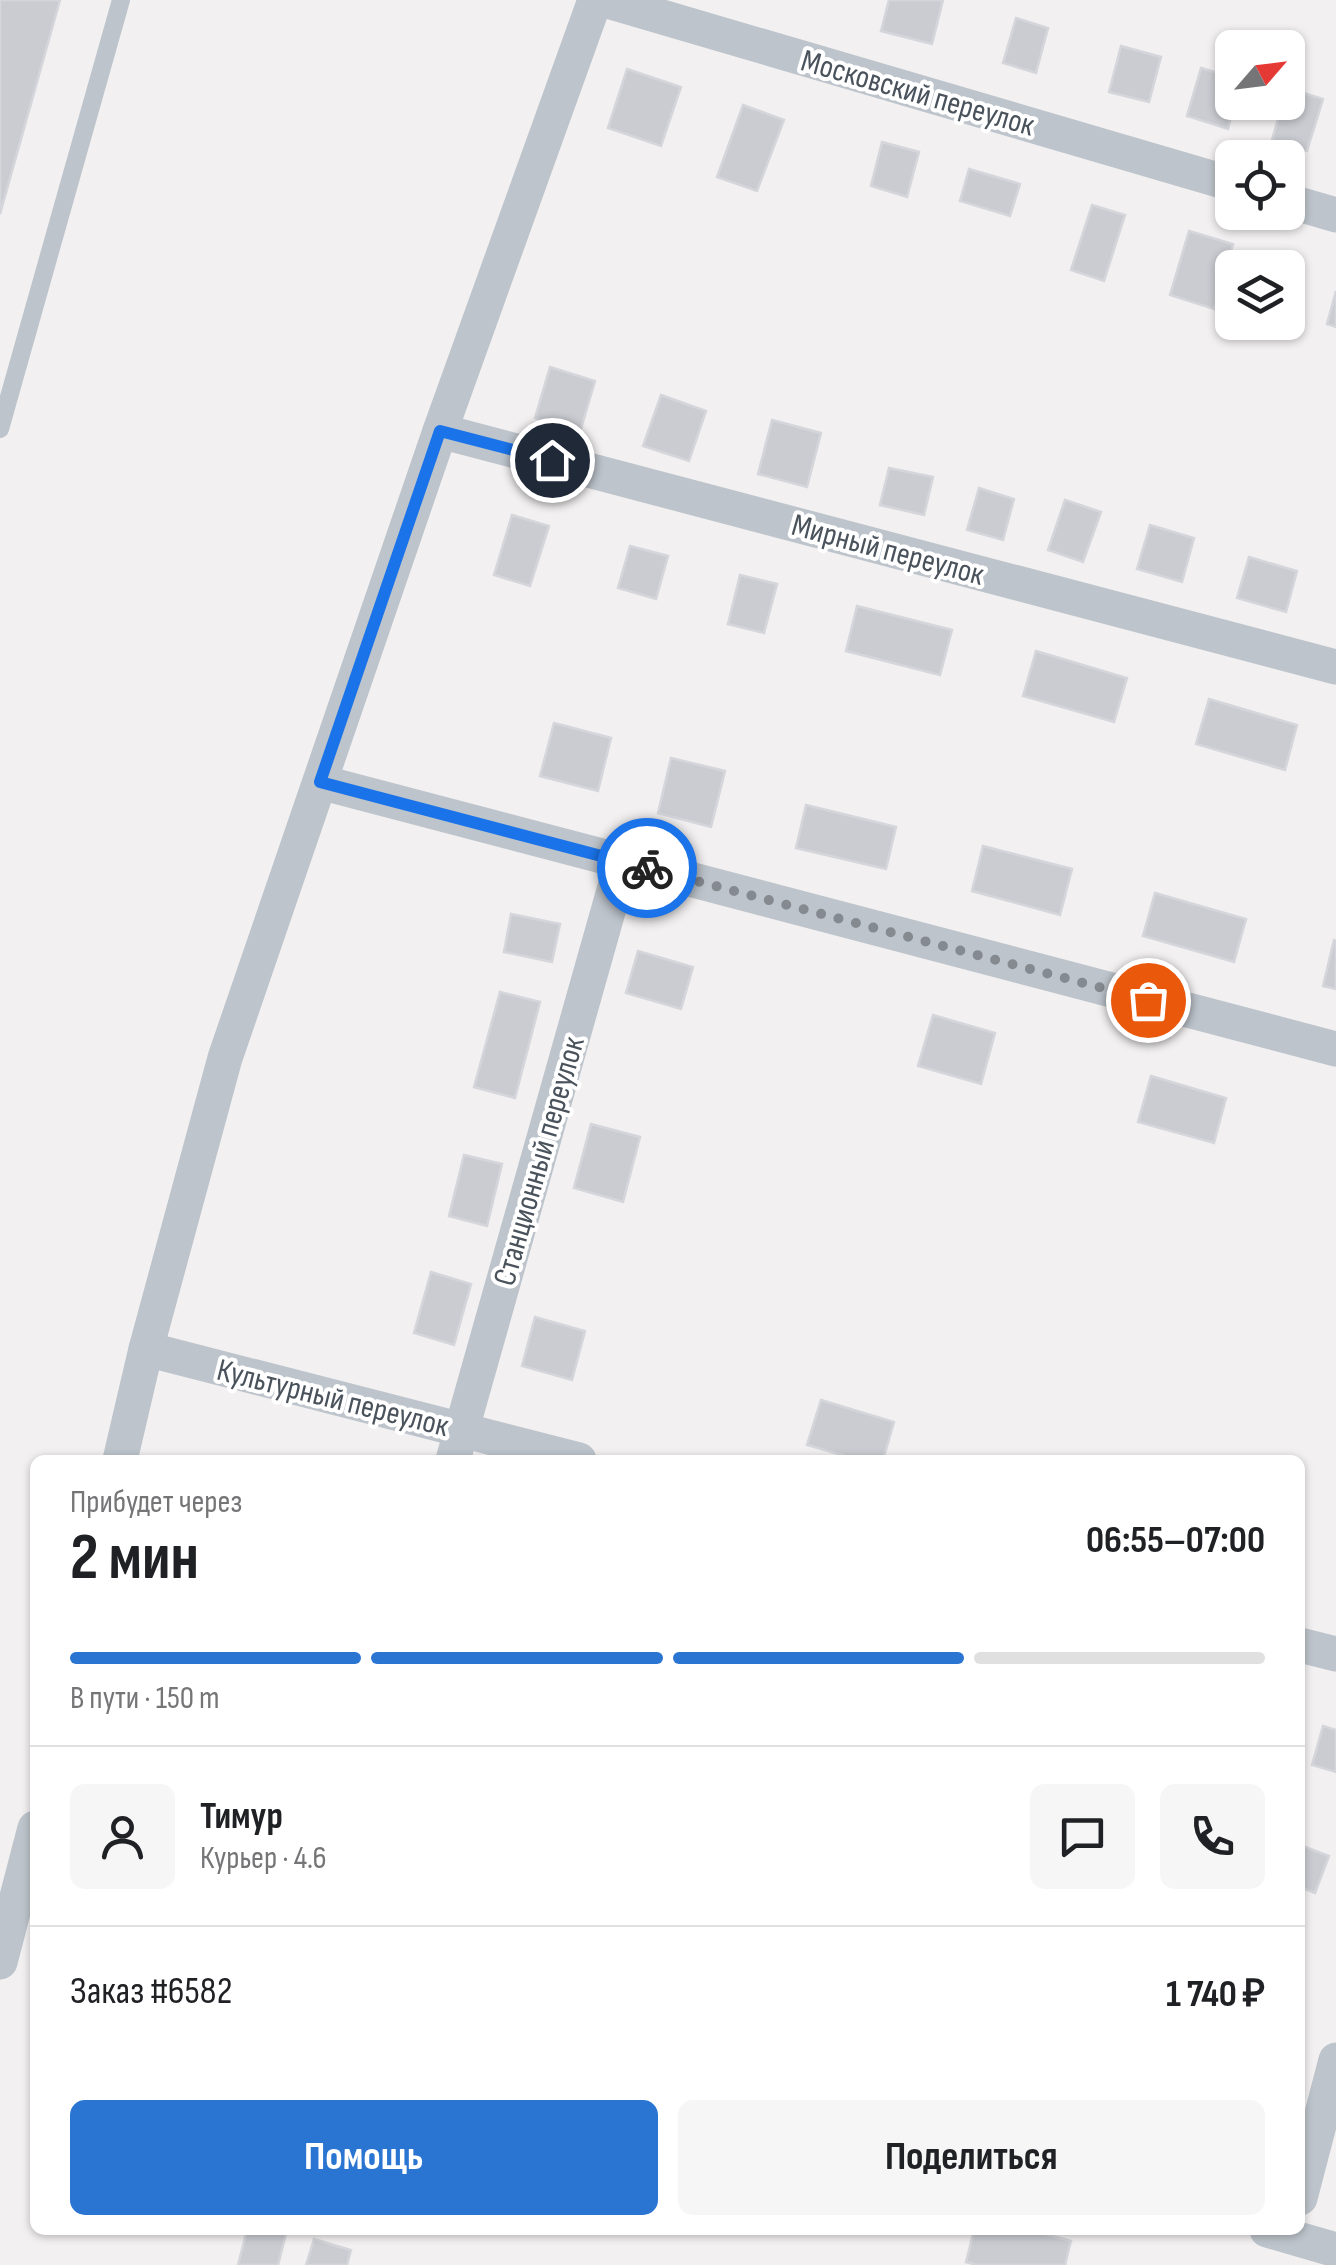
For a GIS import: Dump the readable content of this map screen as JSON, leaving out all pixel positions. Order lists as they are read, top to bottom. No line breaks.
{"streets":{"street":["Московский переулок","Мирный переулок","Станционный переулок","Культурный переулок"]},"crossings":[["Станционный переулок","Культурный переулок"]],"north":"top right","page":{"heading":["2 мин","Прибудет через","06:55–07:00"],"panel":["Тимур","Курьер · 4.6","Заказ #6582","1 740 ₽"],"bar":"В пути · 150 m","buttons":["Помощь","Поделиться"]}}
